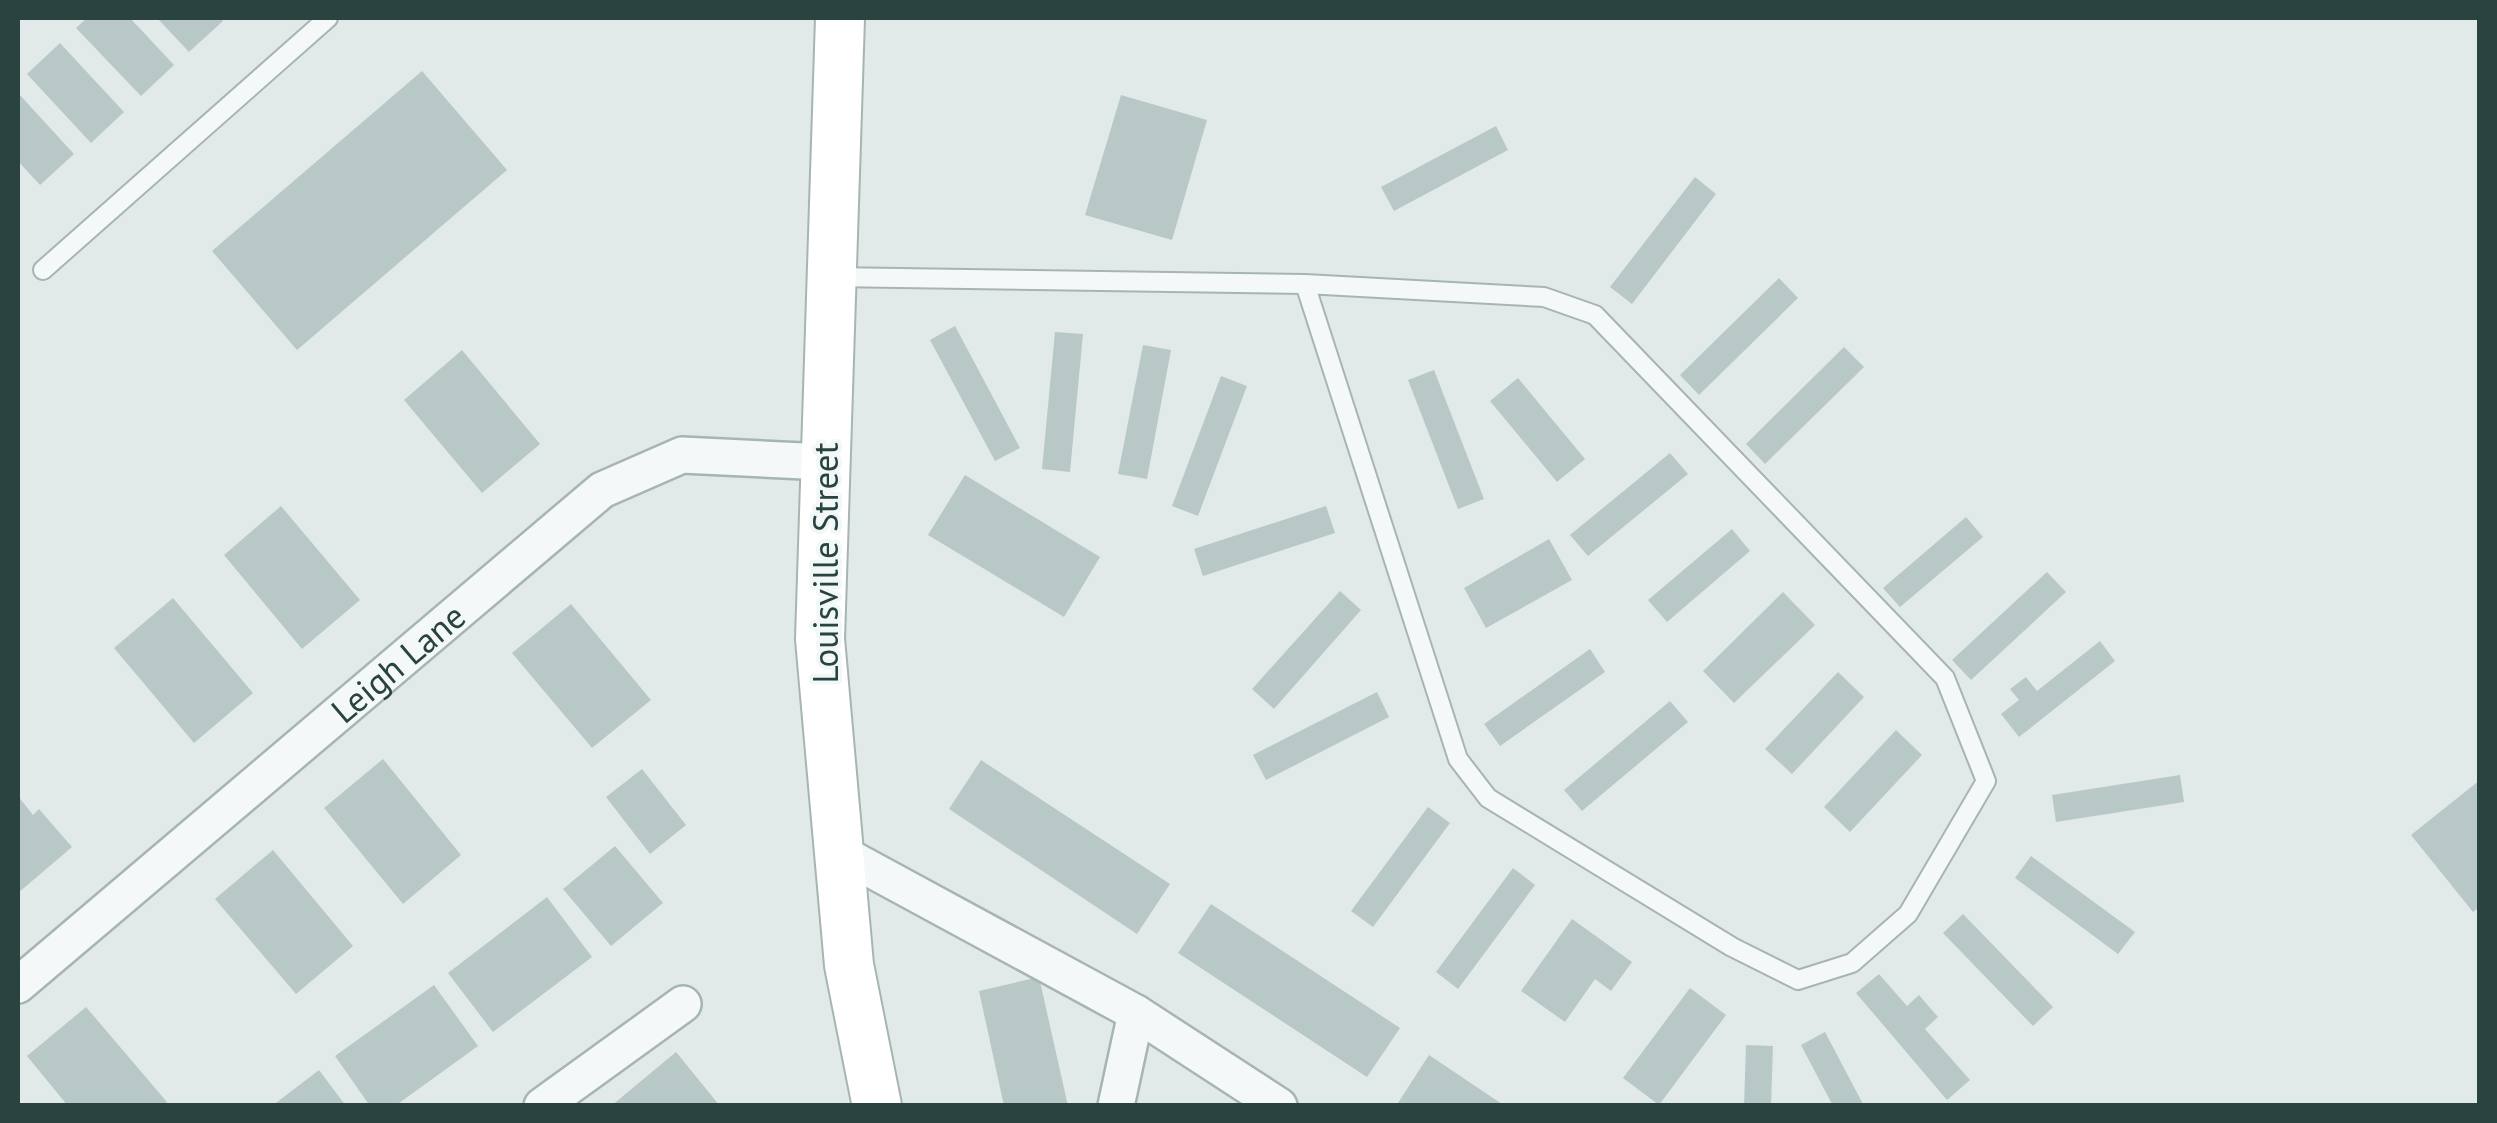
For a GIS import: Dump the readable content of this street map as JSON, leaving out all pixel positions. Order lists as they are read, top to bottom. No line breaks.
{"streets":{"main road":["Louisville Street"],"street":["Leigh Lane"]},"crossings":[["Louisville Street","Leigh Lane"]]}
